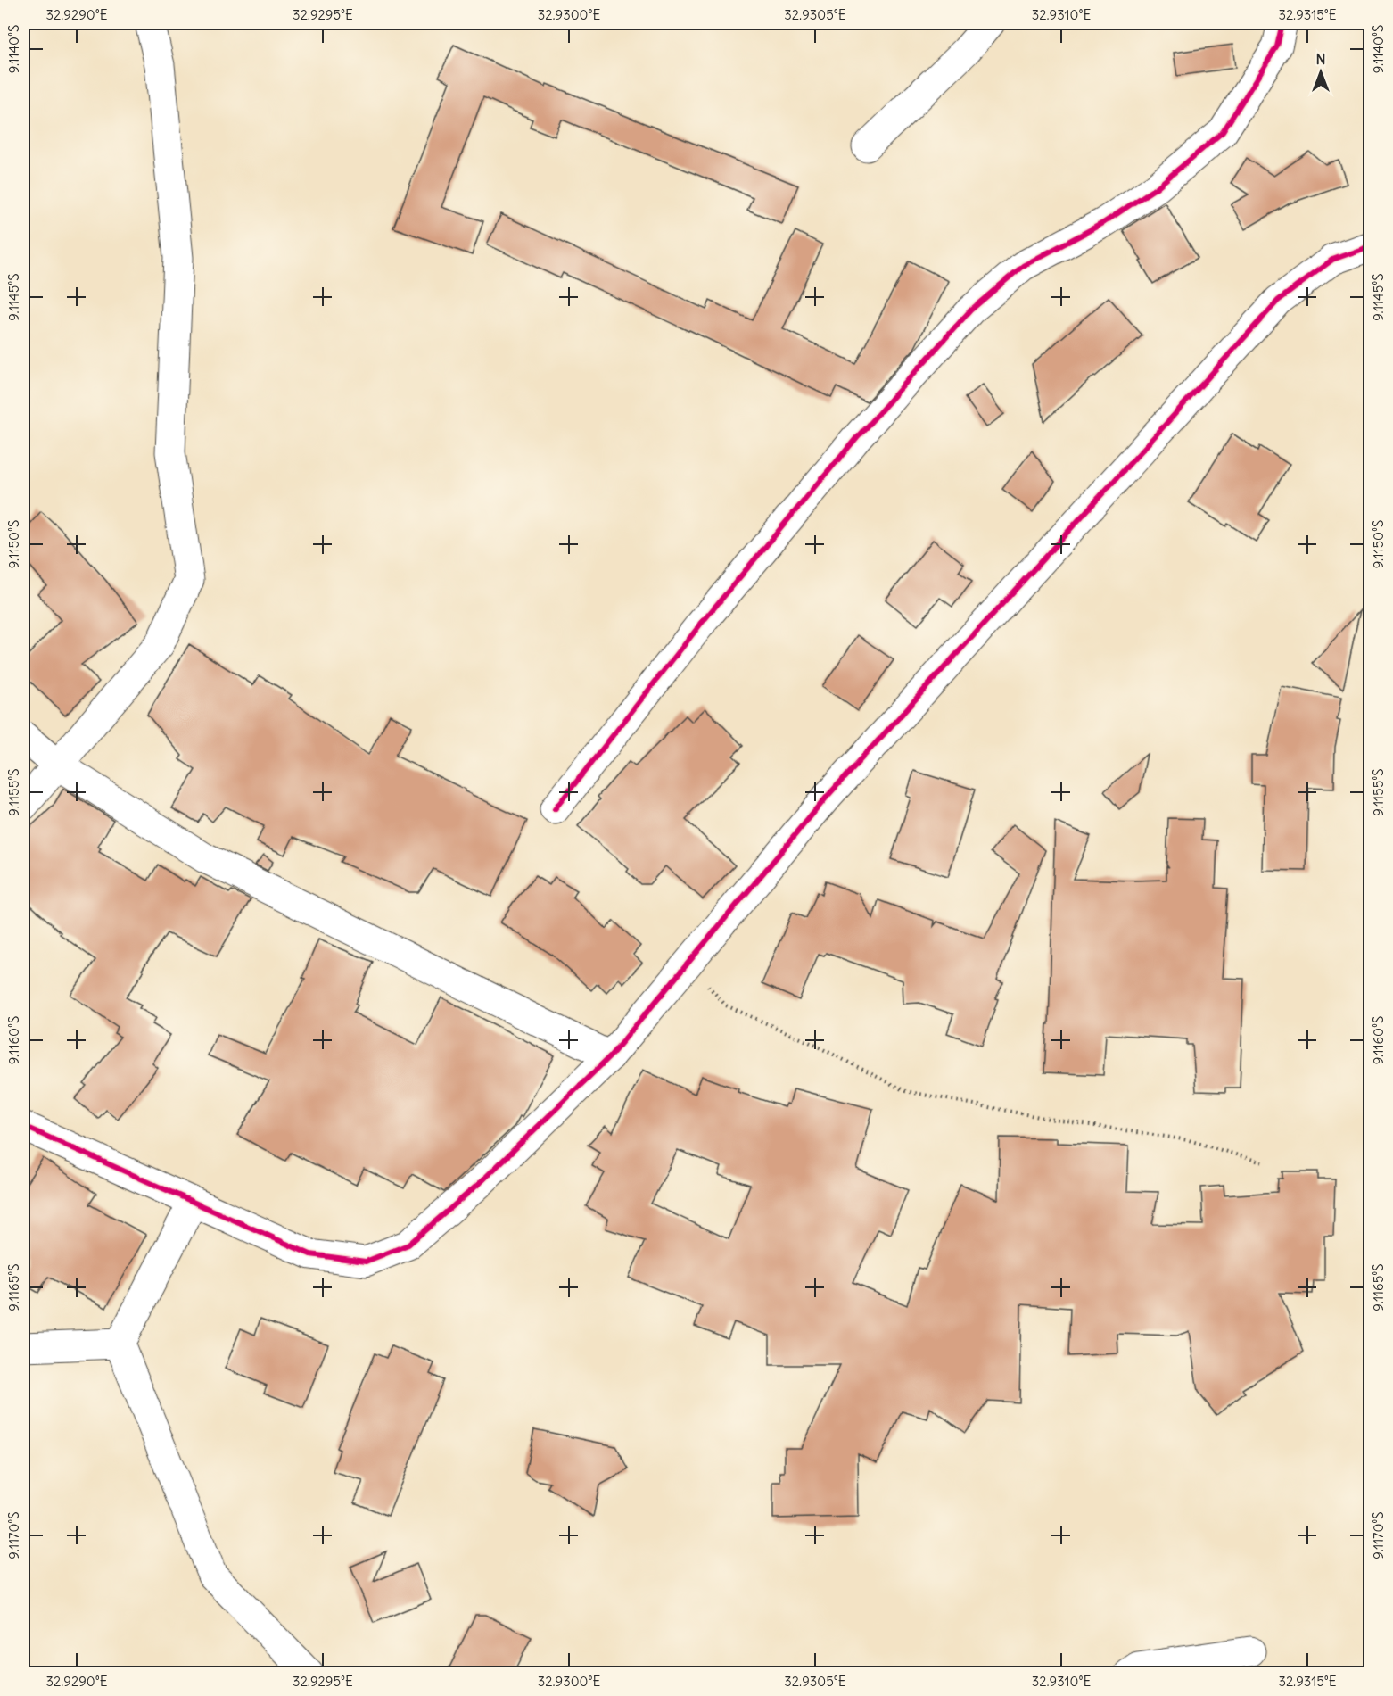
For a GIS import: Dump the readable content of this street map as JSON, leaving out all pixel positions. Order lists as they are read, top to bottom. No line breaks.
{"north":"top","coordinates":["32.9290°E","32.9295°E","32.9300°E","32.9305°E","32.9310°E","32.9315°E","9.1140°S","9.1145°S","9.1150°S","9.1155°S","9.1160°S","9.1165°S","9.1170°S"]}
